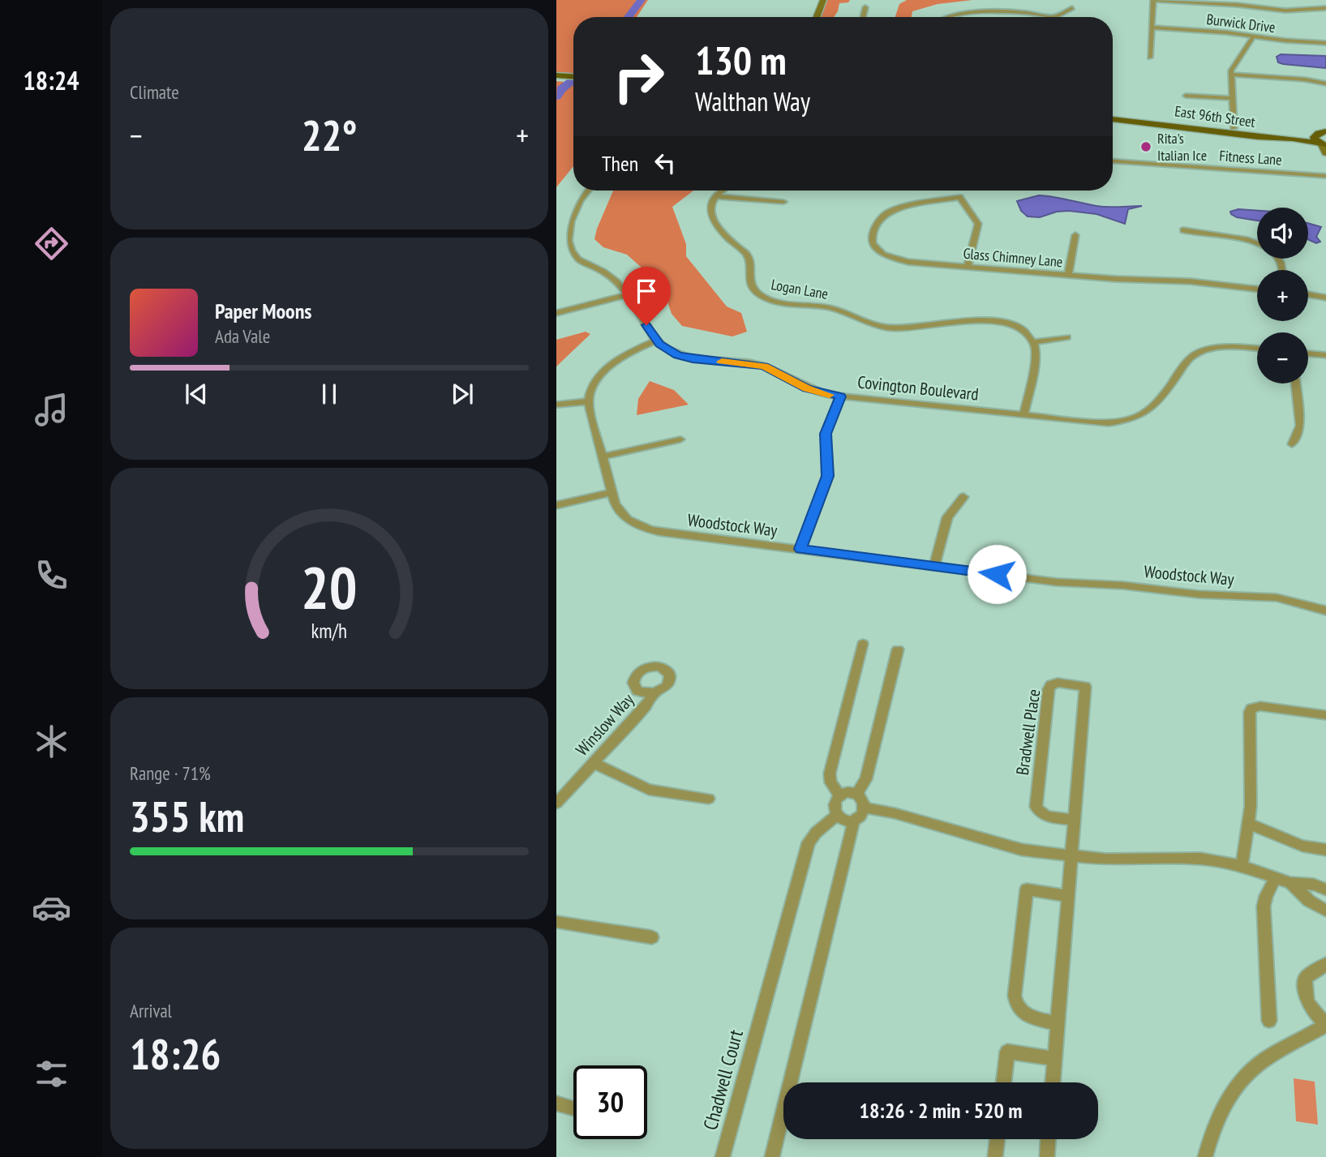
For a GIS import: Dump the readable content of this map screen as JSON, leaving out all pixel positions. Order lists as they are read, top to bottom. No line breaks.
{"streets":{"main road":["East 96th Street"],"street":["Burwick Drive","Fitness Lane","Glass Chimney Lane","Logan Lane","Covington Boulevard","Woodstock Way","Winslow Way","Bradwell Place","Chadwell Court"]},"places":["Rita's Italian Ice"],"page":{"tabs":"18:24","tile":["Climate",["Range · 71%","355 km"],["Arrival","18:26"]],"turn":["130 m","Walthan Way"],"heat":["−","22°","+"],"then":"Then","map_buttons":["+","−"],"song":["Paper Moons","Ada Vale"],"limit":"30","trip":"18:26 · 2 min · 520 m","gauge":["20","km/h"]}}
